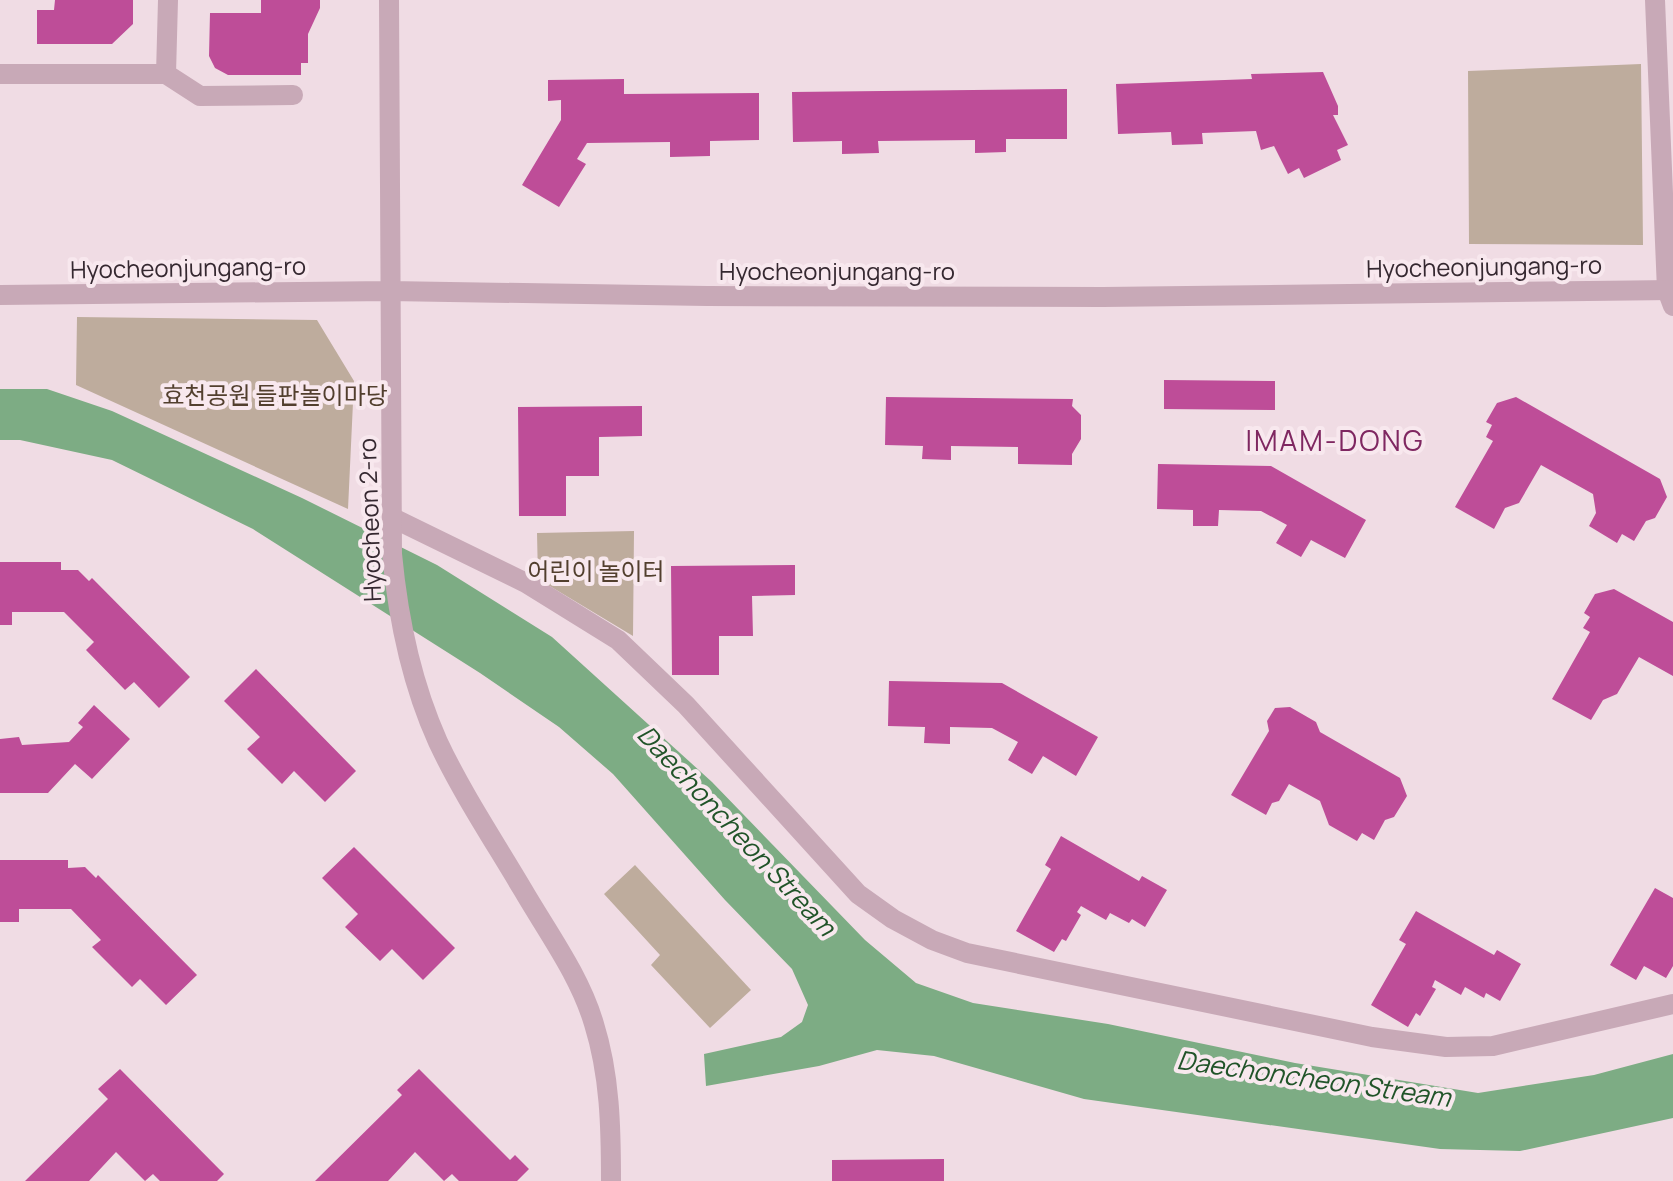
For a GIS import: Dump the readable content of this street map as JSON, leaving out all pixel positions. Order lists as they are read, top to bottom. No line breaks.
{"streets":{"street":["Hyocheonjungang-ro","Hyocheon 2-ro"]},"crossings":[["Hyocheonjungang-ro","Hyocheon 2-ro"]],"districts":["IMAM-DONG"],"water":["Daechoncheon Stream"],"parks":["효천공원 들판놀이마당","어린이 놀이터"]}
